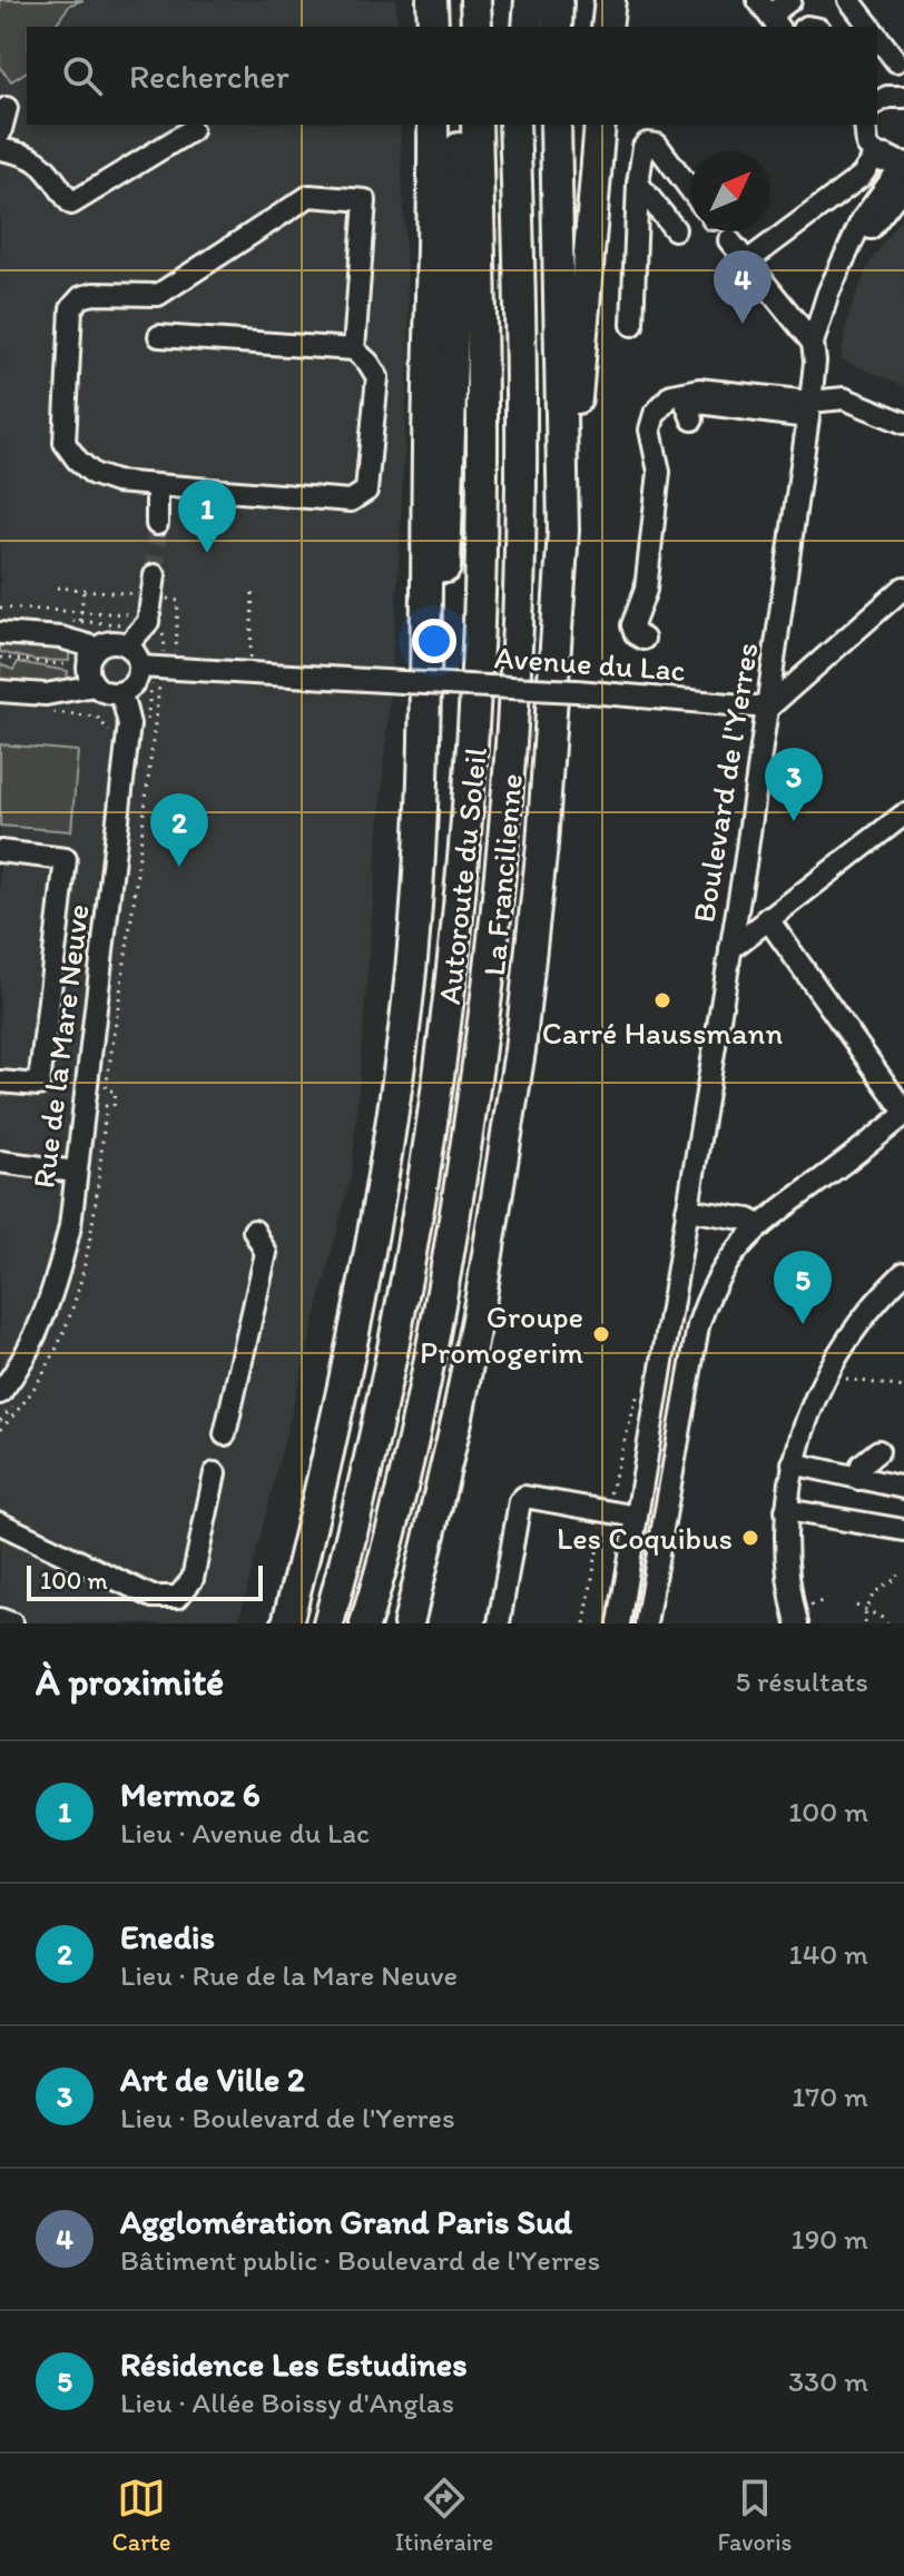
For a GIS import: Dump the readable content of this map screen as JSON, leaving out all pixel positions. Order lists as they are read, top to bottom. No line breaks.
{"streets":{"highway":["La Francilienne","Autoroute du Soleil"],"street":["Avenue du Lac","Boulevard de l'Yerres","Rue de la Mare Neuve"]},"crossings":[["Avenue du Lac","Boulevard de l'Yerres"],["Avenue du Lac","Rue de la Mare Neuve"]],"places":["Carré Haussmann","Groupe Promogerim","Les Coquibus"],"scale_bar":"100 m","north":"top right","page":{"search":"Rechercher","pins":["4","1","3","2","5"],"scale":"100 m","heading":["À proximité","5 résultats"],"list":[{"mark":"1","name":"Mermoz 6","note":"Lieu · Avenue du Lac","value":"100 m"},{"mark":"2","name":"Enedis","note":"Lieu · Rue de la Mare Neuve","value":"140 m"},{"mark":"3","name":"Art de Ville 2","note":"Lieu · Boulevard de l'Yerres","value":"170 m"},{"mark":"4","name":"Agglomération Grand Paris Sud","note":"Bâtiment public · Boulevard de l'Yerres","value":"190 m"},{"mark":"5","name":"Résidence Les Estudines","note":"Lieu · Allée Boissy d'Anglas","value":"330 m"}],"nav":["Carte","Itinéraire","Favoris"]}}
